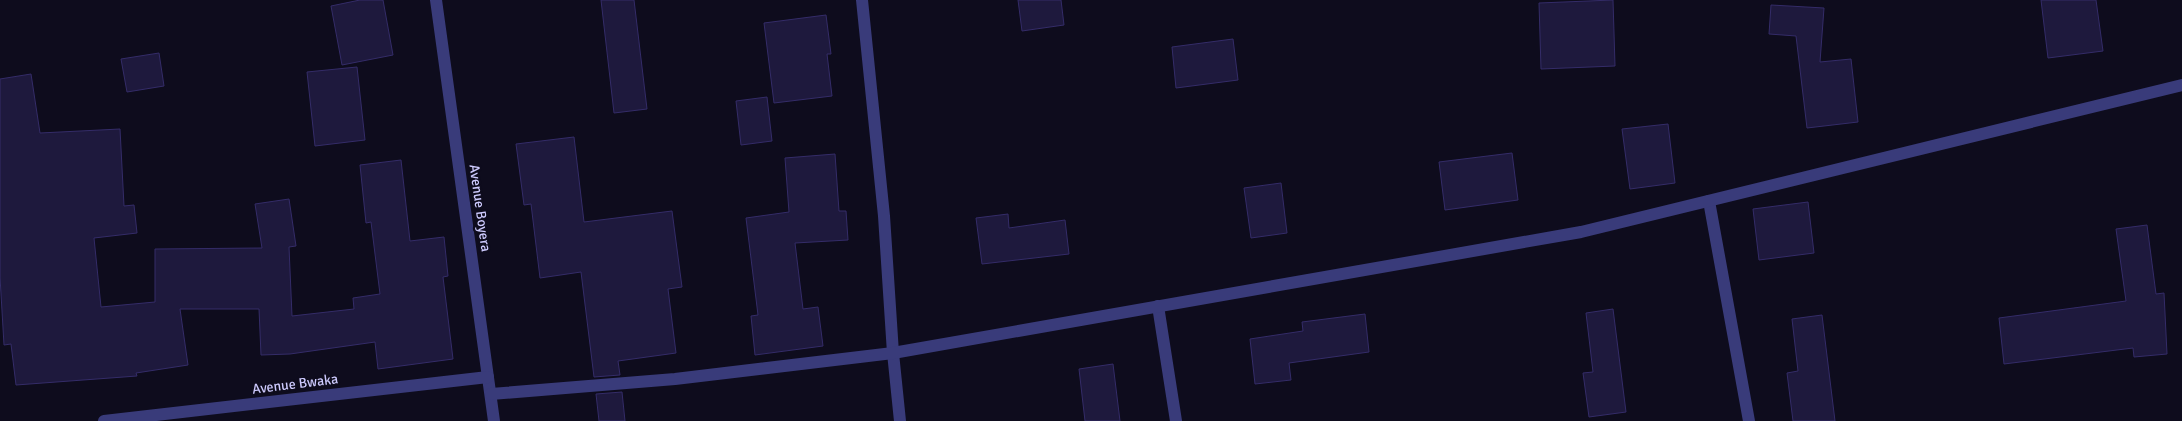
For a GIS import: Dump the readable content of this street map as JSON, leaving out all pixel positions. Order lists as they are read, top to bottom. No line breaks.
{"streets":{"street":["Avenue Boyera","Avenue Bwaka"]},"crossings":[["Avenue Boyera","Avenue Bwaka"]]}
